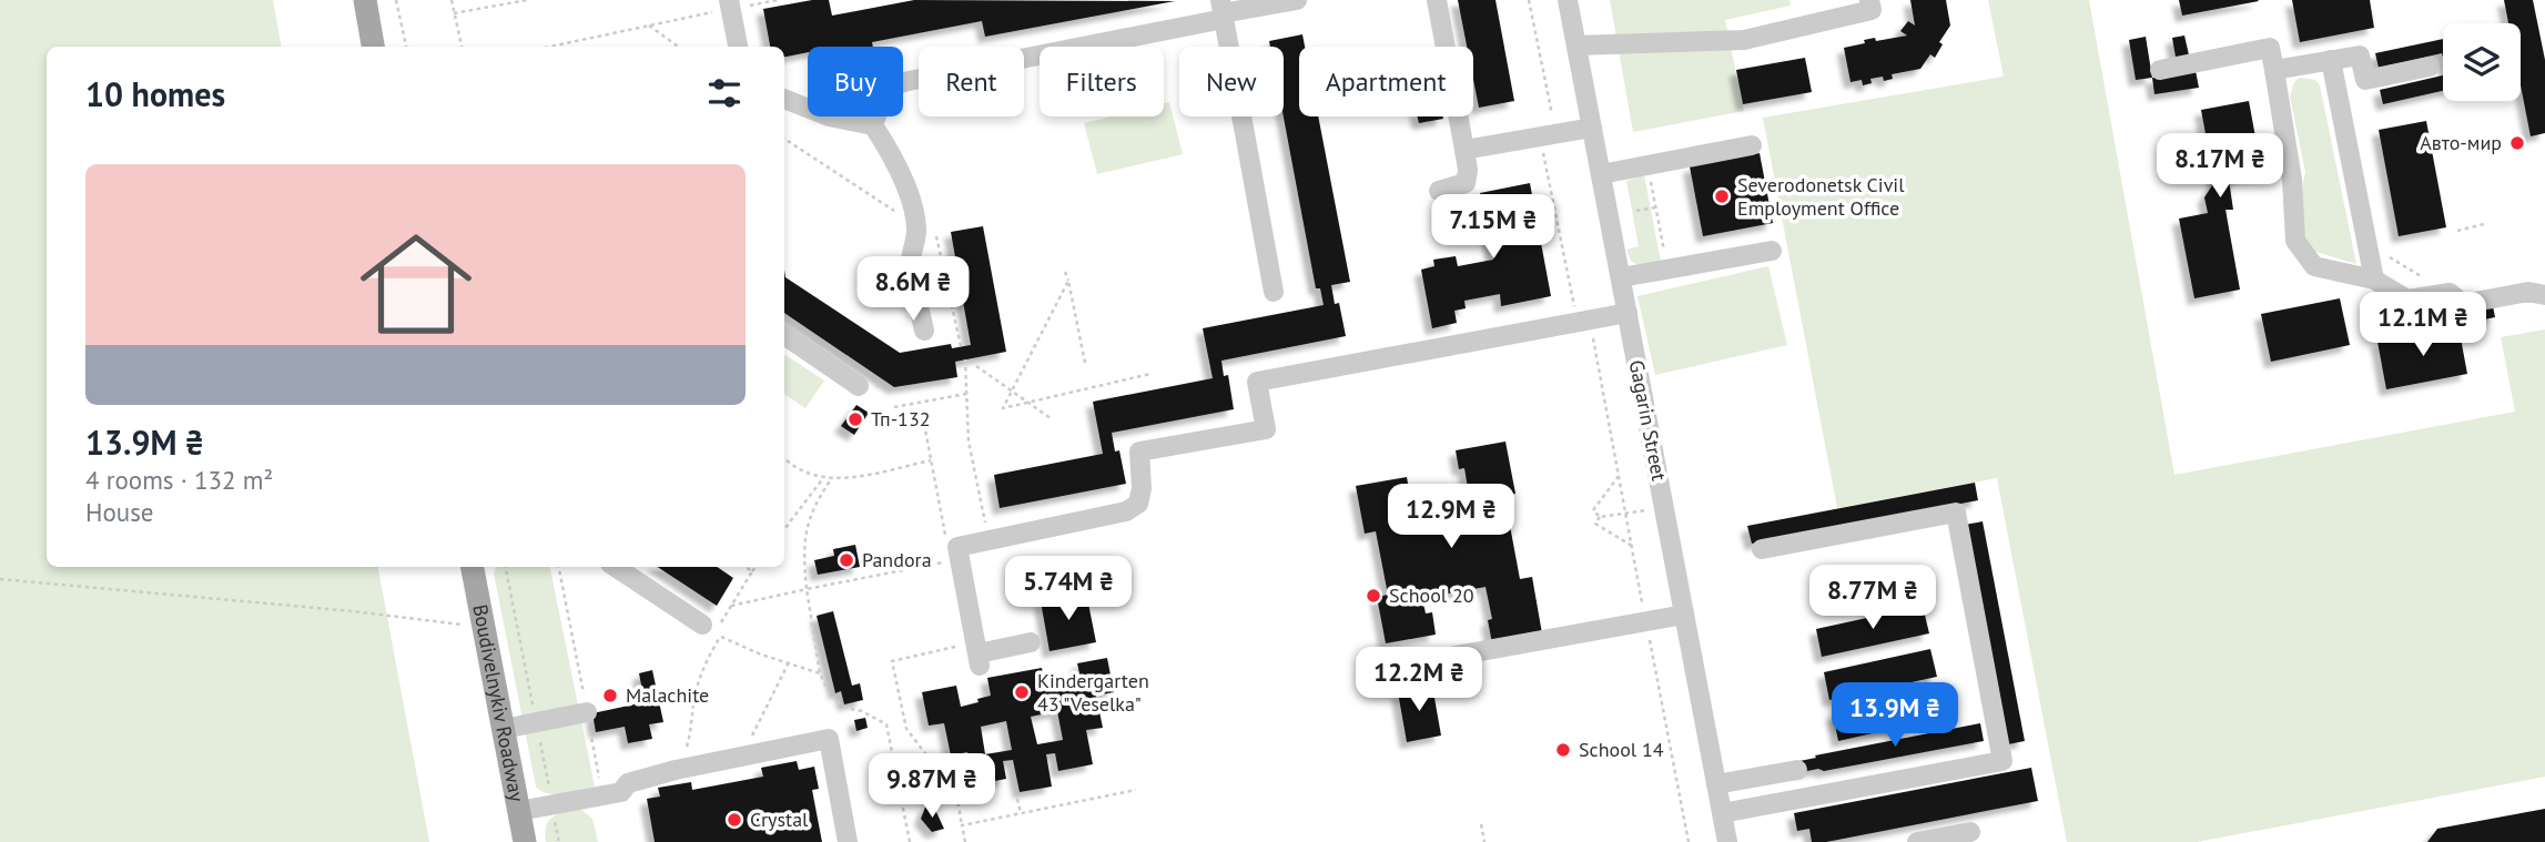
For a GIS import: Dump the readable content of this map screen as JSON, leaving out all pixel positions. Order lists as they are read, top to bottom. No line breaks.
{"streets":{"main road":["Boudivelnykiv Roadway"],"street":["Gagarin Street"]},"places":["Авто-мир","Severodonetsk Civil Employment Office","Тп-132","Pandora","School 20","Kindergarten 43 \"Veselka\"","Malachite","School 14","Crystal"],"page":{"chip":["Buy","Rent","Filters","New","Apartment"],"heading":"10 homes","price":["8.17M ₴","7.15M ₴","8.6M ₴","12.1M ₴","12.9M ₴","5.74M ₴","8.77M ₴","12.2M ₴","13.9M ₴","9.87M ₴"],"list":[{"name":"13.9M ₴","note":"4 rooms · 132 m² · House"}]}}
